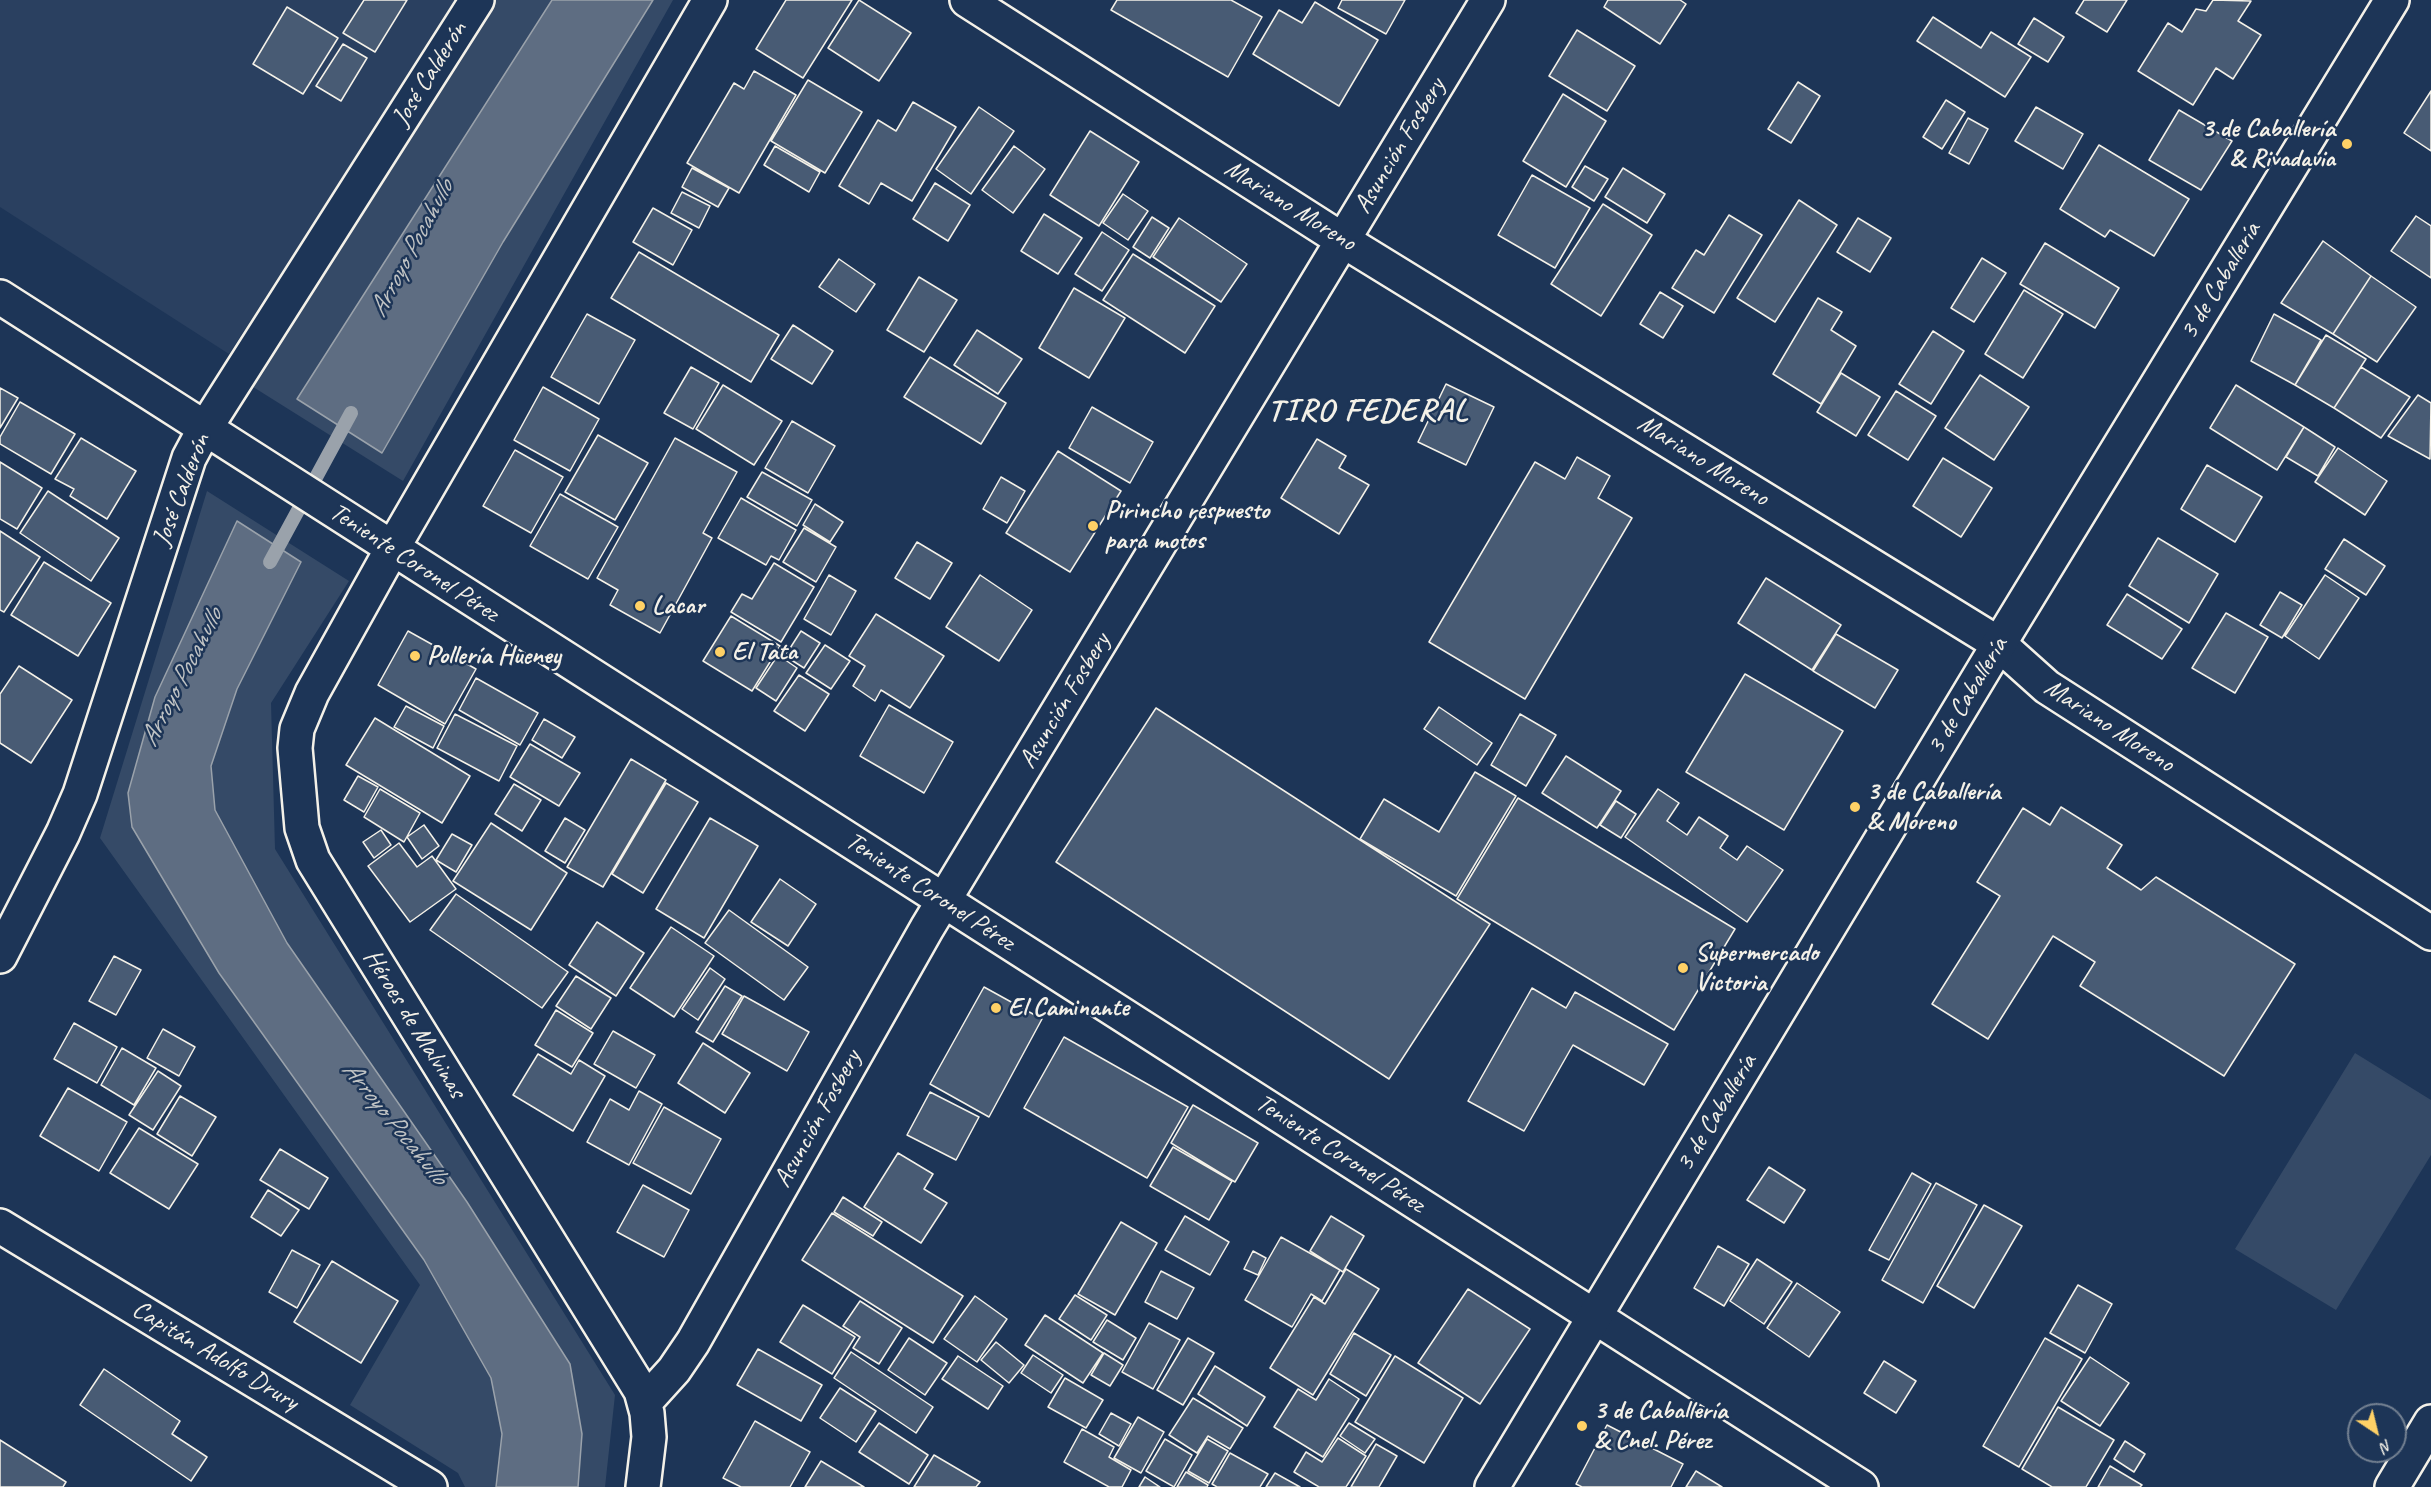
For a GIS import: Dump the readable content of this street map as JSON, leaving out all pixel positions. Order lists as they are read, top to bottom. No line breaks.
{"streets":{"street":["José Calderón","Asunción Fosbery","Mariano Moreno","3 de Caballería","Teniente Coronel Pérez","Héroes de Malvinas","Capitán Adolfo Drury"]},"crossings":[["José Calderón","Teniente Coronel Pérez"],["Asunción Fosbery","Mariano Moreno"],["Asunción Fosbery","Teniente Coronel Pérez"],["Asunción Fosbery","Héroes de Malvinas"],["Mariano Moreno","3 de Caballería"],["3 de Caballería","Teniente Coronel Pérez"],["Teniente Coronel Pérez","Héroes de Malvinas"]],"districts":["TIRO FEDERAL"],"water":["Arroyo Pocahullo"],"places":["3 de Caballería & Rivadavia","Pirincho respuesto para motos","Lacar","El Tata","Pollería Hueney","3 de Caballería & Moreno","Supermercado Victoria","El Caminante","3 de Caballería & Cnel. Pérez"],"north":"bottom right"}
